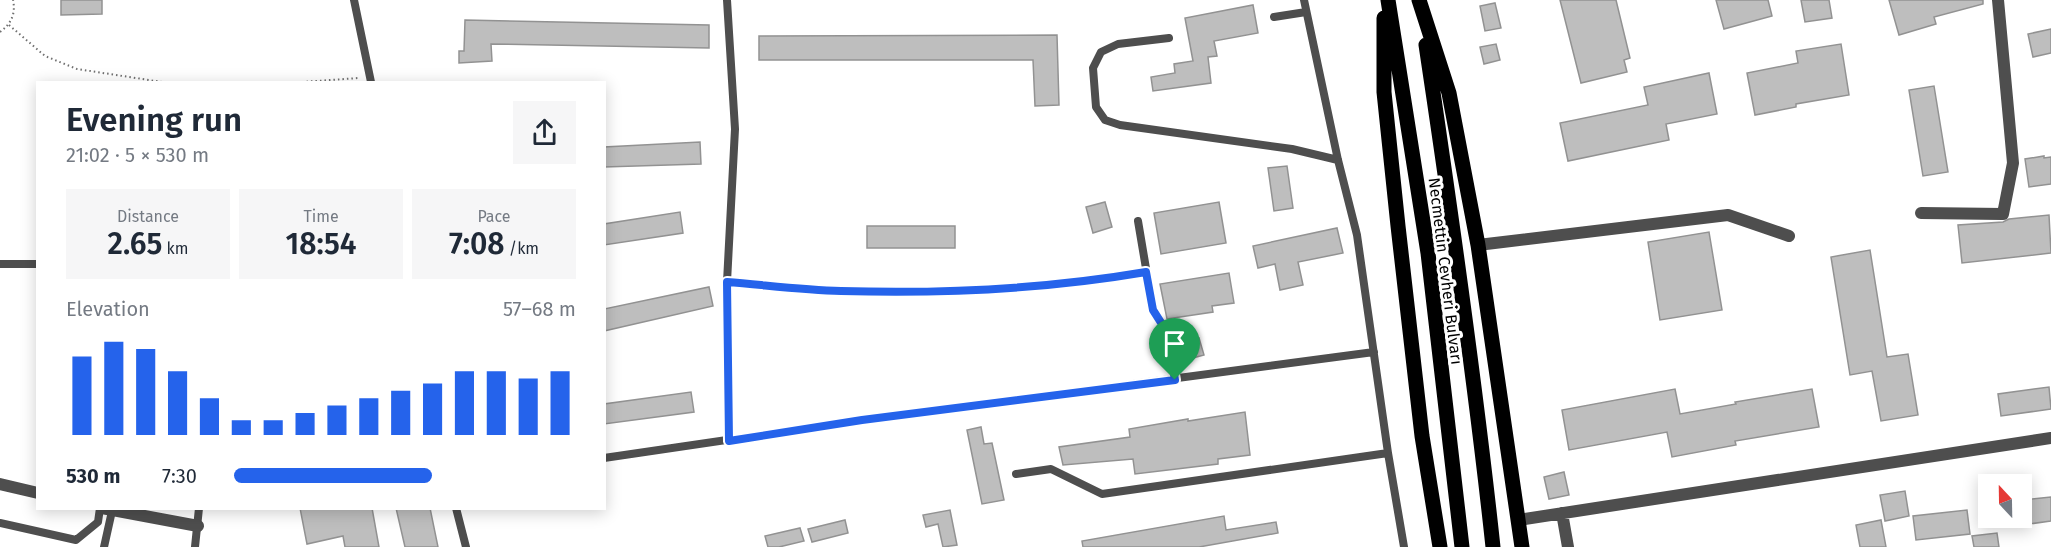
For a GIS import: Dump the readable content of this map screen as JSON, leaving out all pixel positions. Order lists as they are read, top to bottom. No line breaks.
{"streets":{"main road":["Necmettin Cevheri Bulvarı"]},"north":"top","page":{"heading":["Evening run","21:02 · 5 × 530 m"],"stats":[["Distance","2.65 km"],["Time","18:54"],["Pace","7:08 /km"]],"chart":["Elevation","57–68 m"],"list":[{"name":"530 m","note":"7:30"}]}}
